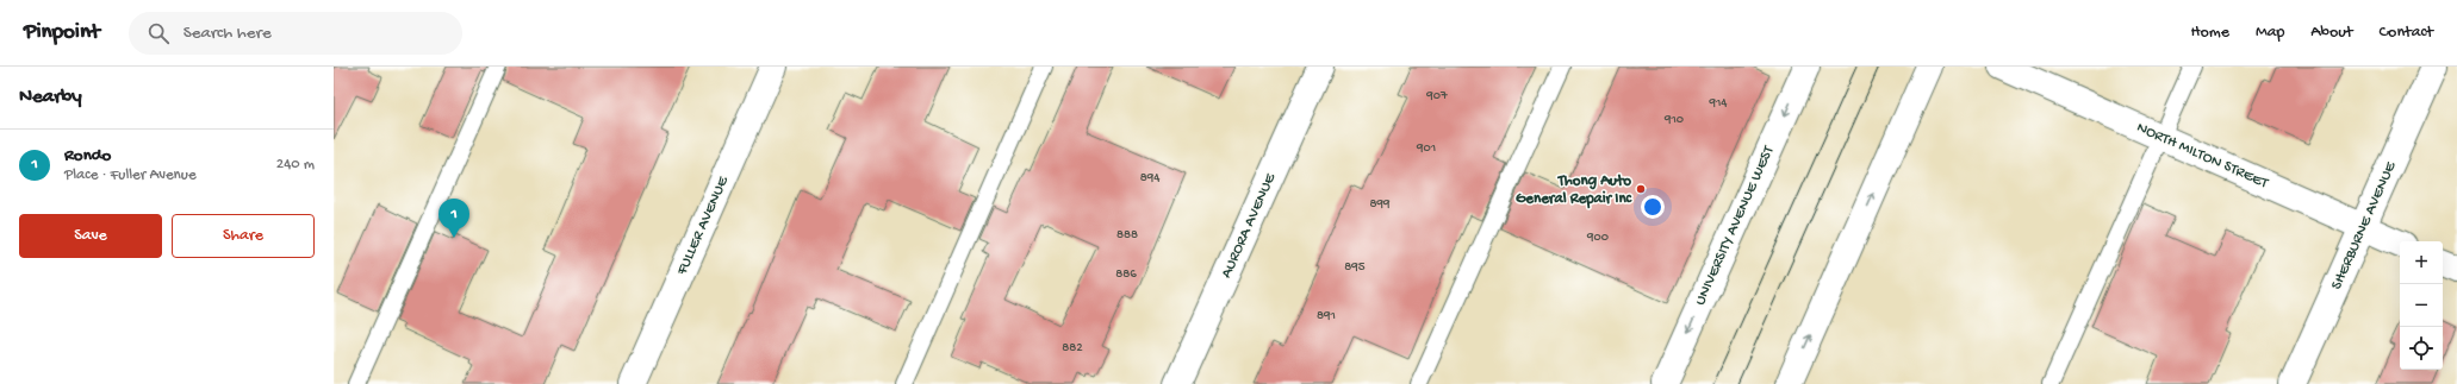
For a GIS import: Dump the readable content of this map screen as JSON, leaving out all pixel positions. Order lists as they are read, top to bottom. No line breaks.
{"streets":{"street":["NORTH MILTON STREET","FULLER AVENUE","AURORA AVENUE","UNIVERSITY AVENUE WEST","SHERBURNE AVENUE"]},"crossings":[["NORTH MILTON STREET","SHERBURNE AVENUE"]],"places":["Thong Auto General Repair Inc"],"house_numbers":["907","914","910","901","894","899","888","900","895","886","891","882"],"page":{"header":"Pinpoint","search":"Search here","nav":["Home","Map","About","Contact"],"heading":"Nearby","list":[{"mark":"1","name":"Rondo","note":"Place · Fuller Avenue","value":"240 m"}],"pins":"1","buttons":["Save","Share"],"map_buttons":["+","−"]}}
